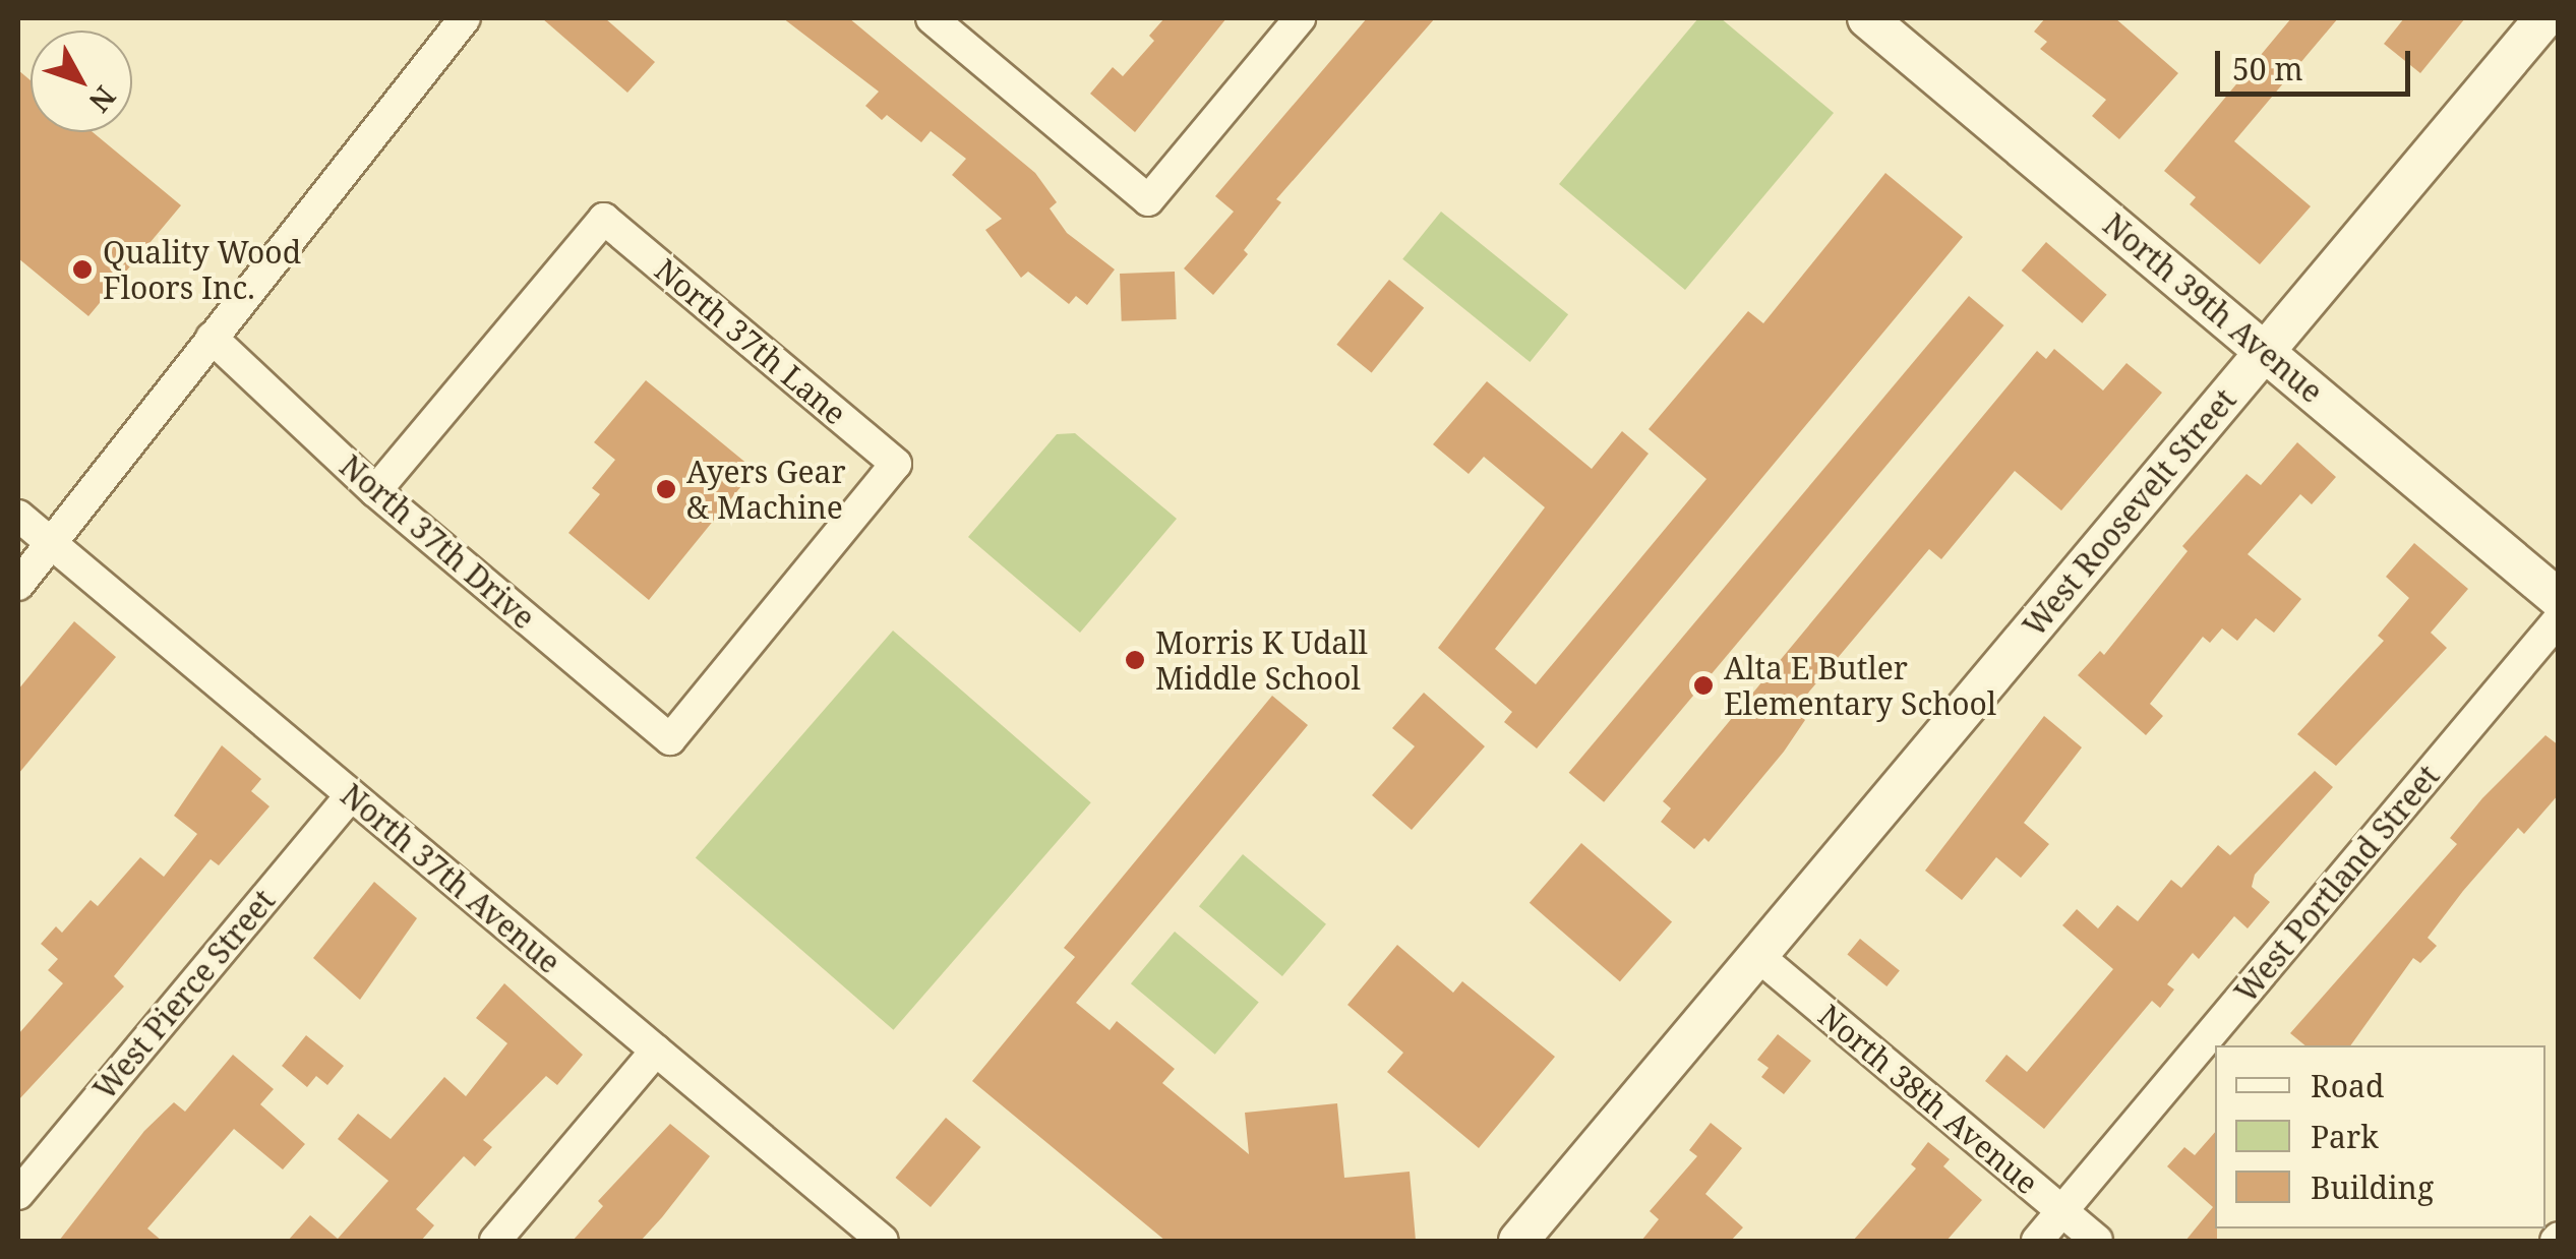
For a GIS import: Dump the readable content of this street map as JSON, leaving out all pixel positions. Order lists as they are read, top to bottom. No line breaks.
{"streets":{"street":["North 39th Avenue","North 37th Lane","West Roosevelt Street","North 37th Drive","North 37th Avenue","West Portland Street","West Pierce Street","North 38th Avenue"]},"crossings":[["North 39th Avenue","West Roosevelt Street"],["North 37th Lane","North 37th Drive"],["West Roosevelt Street","North 38th Avenue"],["North 37th Avenue","West Pierce Street"],["West Portland Street","North 38th Avenue"]],"places":["Quality Wood Floors Inc.","Ayers Gear & Machine","Morris K Udall Middle School","Alta E Butler Elementary School"],"legend":["Road","Park","Building"],"scale_bar":"50 m","north":"bottom right"}
